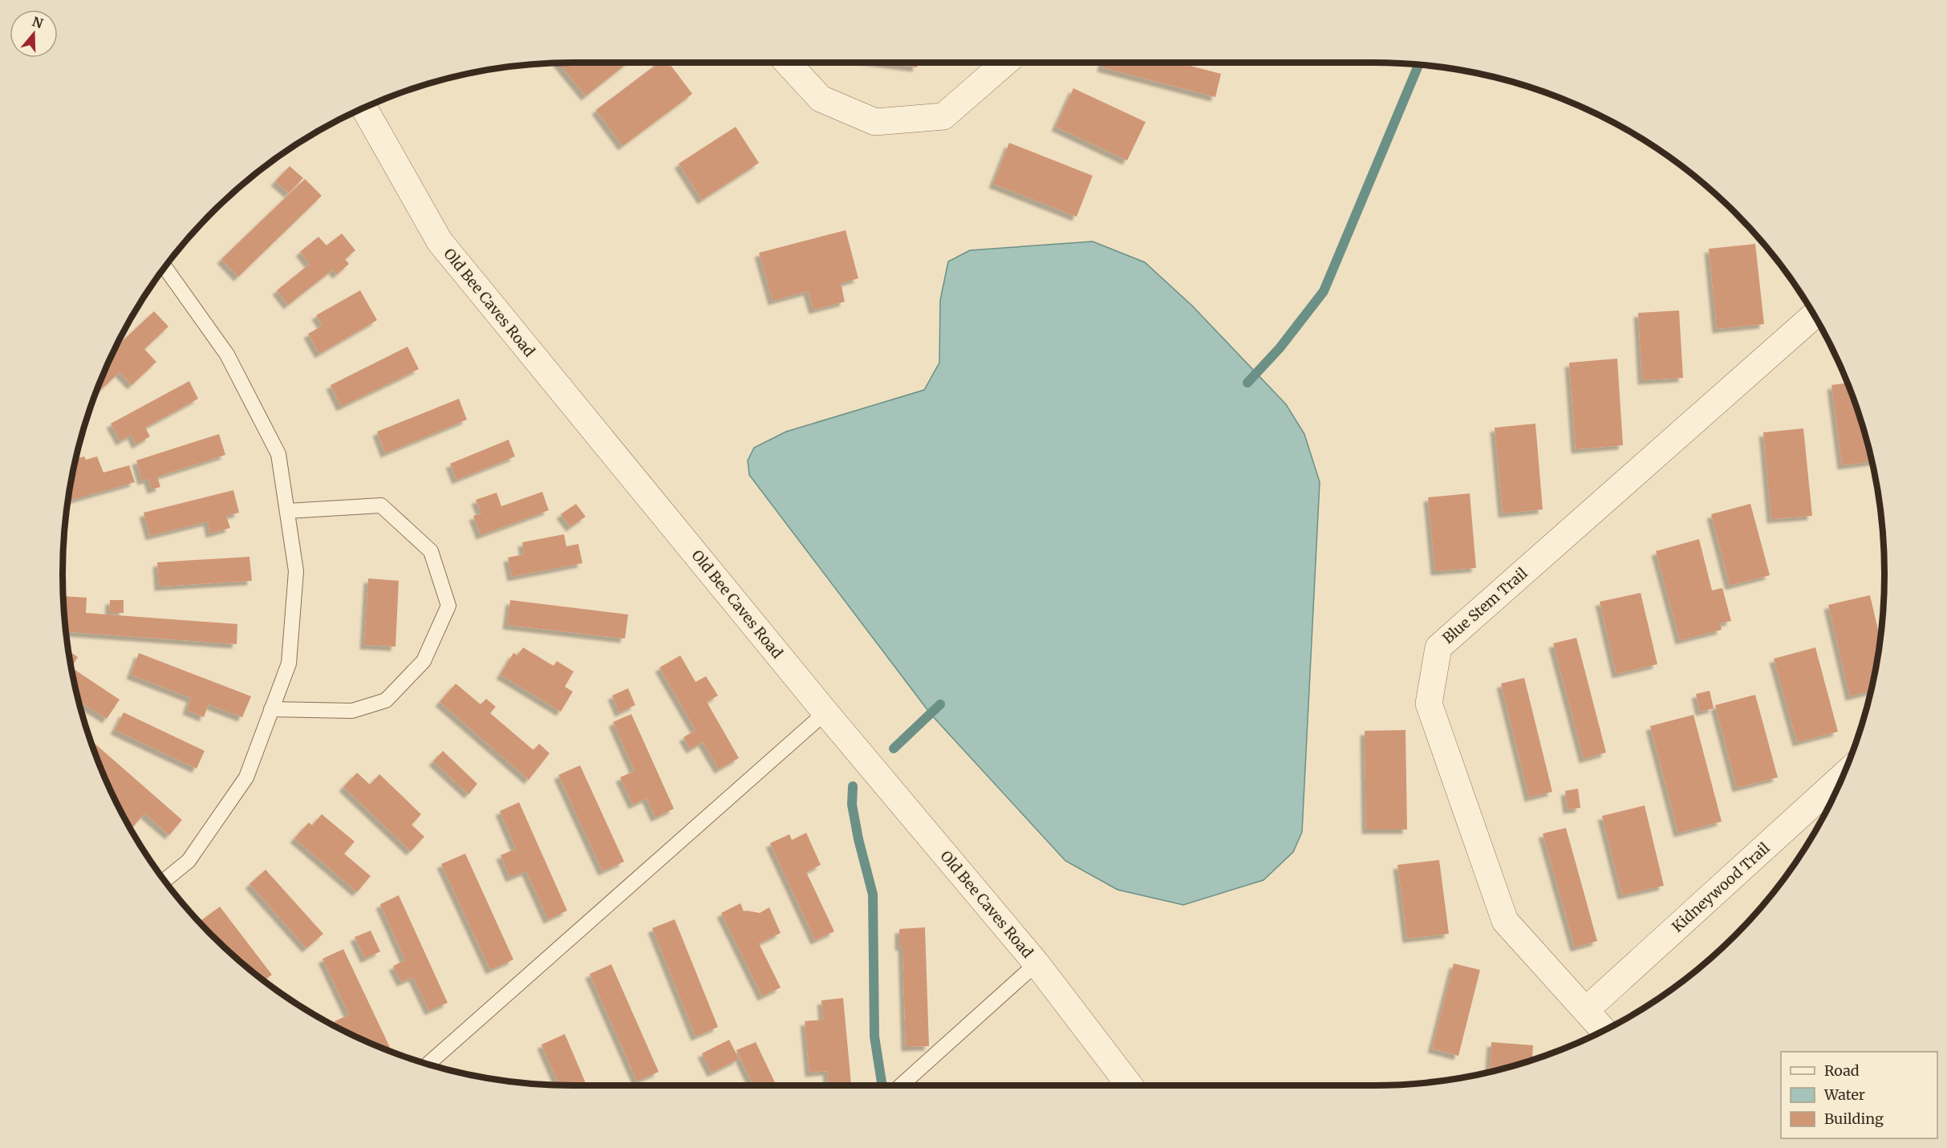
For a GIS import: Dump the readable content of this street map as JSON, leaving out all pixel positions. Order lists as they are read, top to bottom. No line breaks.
{"streets":{"street":["Old Bee Caves Road","Blue Stem Trail","Kidneywood Trail"]},"crossings":[["Blue Stem Trail","Kidneywood Trail"]],"legend":["Road","Water","Building"],"north":"top"}
